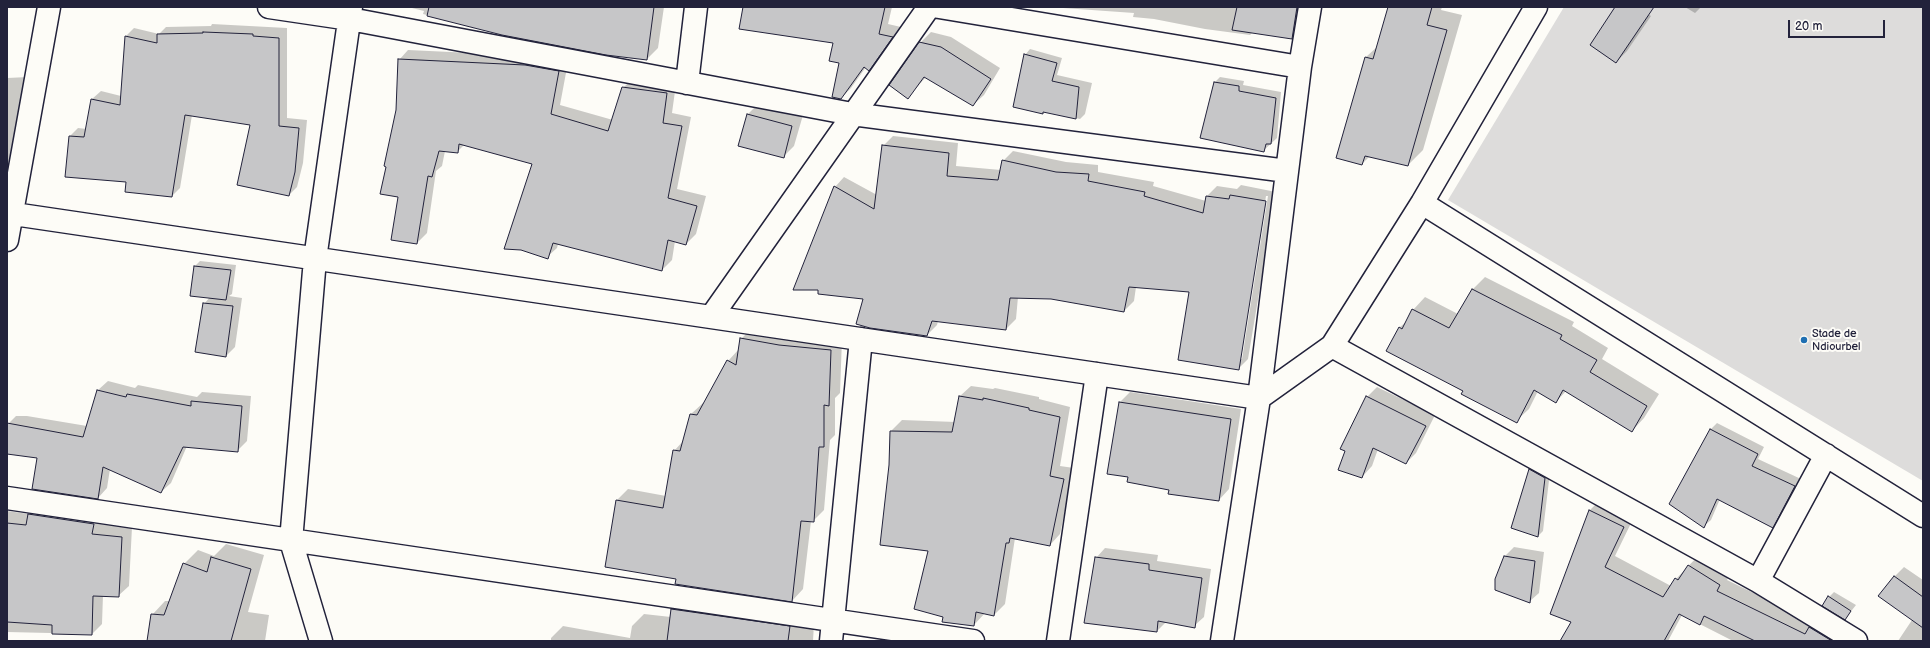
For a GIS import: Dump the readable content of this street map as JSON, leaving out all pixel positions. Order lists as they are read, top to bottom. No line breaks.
{"places":["Stade de Ndiourbel"],"scale_bar":"20 m"}
